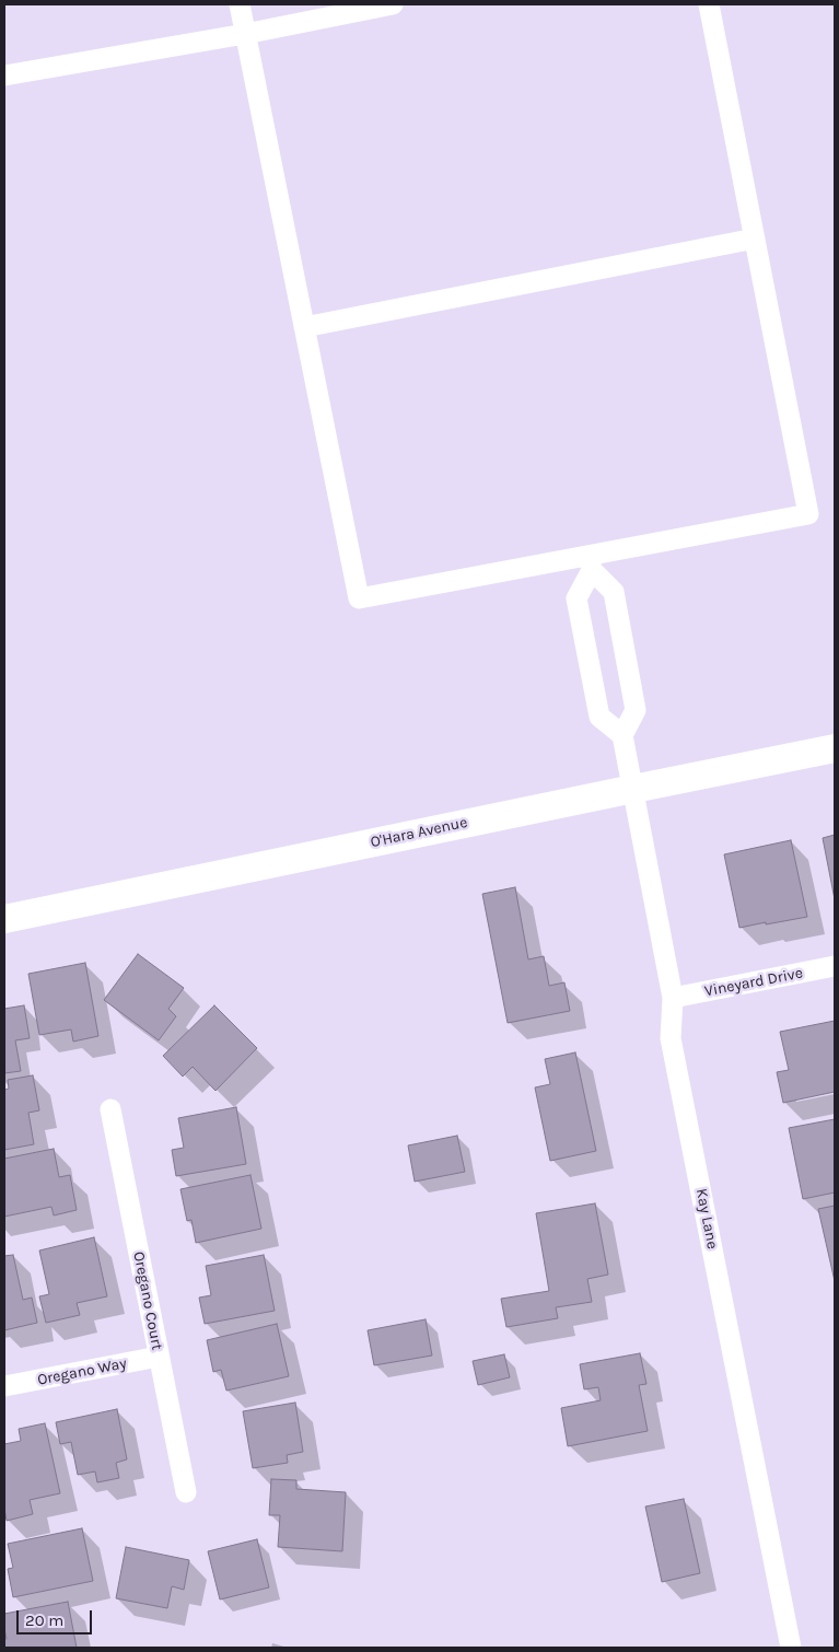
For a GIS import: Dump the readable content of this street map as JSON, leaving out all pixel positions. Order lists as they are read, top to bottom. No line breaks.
{"streets":{"main road":["O'Hara Avenue"],"street":["Vineyard Drive","Kay Lane","Oregano Court","Oregano Way"]},"crossings":[["O'Hara Avenue","Kay Lane"],["Vineyard Drive","Kay Lane"],["Oregano Court","Oregano Way"]],"scale_bar":"20 m"}
